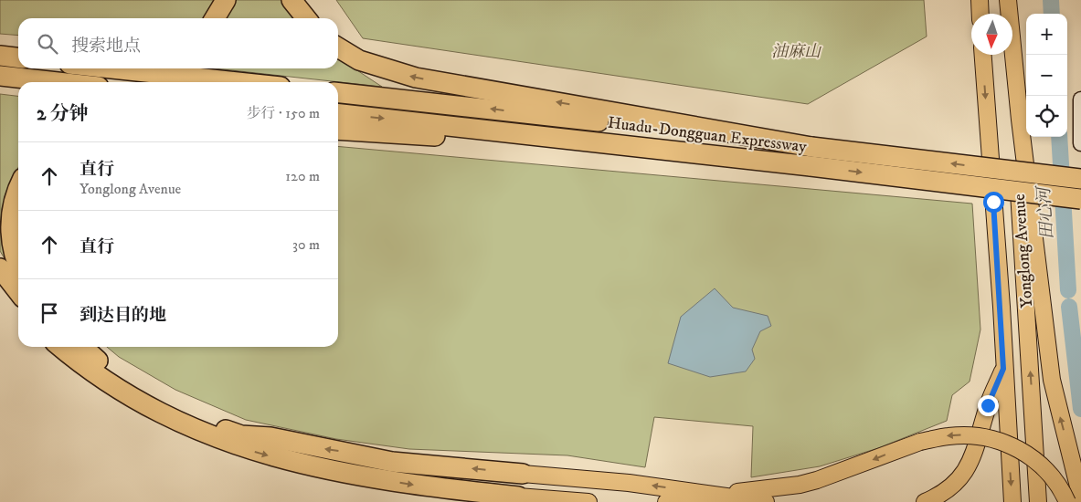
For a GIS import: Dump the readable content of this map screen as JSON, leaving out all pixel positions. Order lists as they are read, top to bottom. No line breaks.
{"streets":{"highway":["Huadu-Dongguan Expressway"],"main road":["Yonglong Avenue"]},"water":["田心河"],"parks":["油麻山"],"north":"bottom","page":{"map_buttons":["+","−"],"search":"搜索地点","heading":["2 分钟","步行 · 150 m"],"list":[["直行","Yonglong Avenue","120 m"],["直行","30 m"],"到达目的地"]}}
